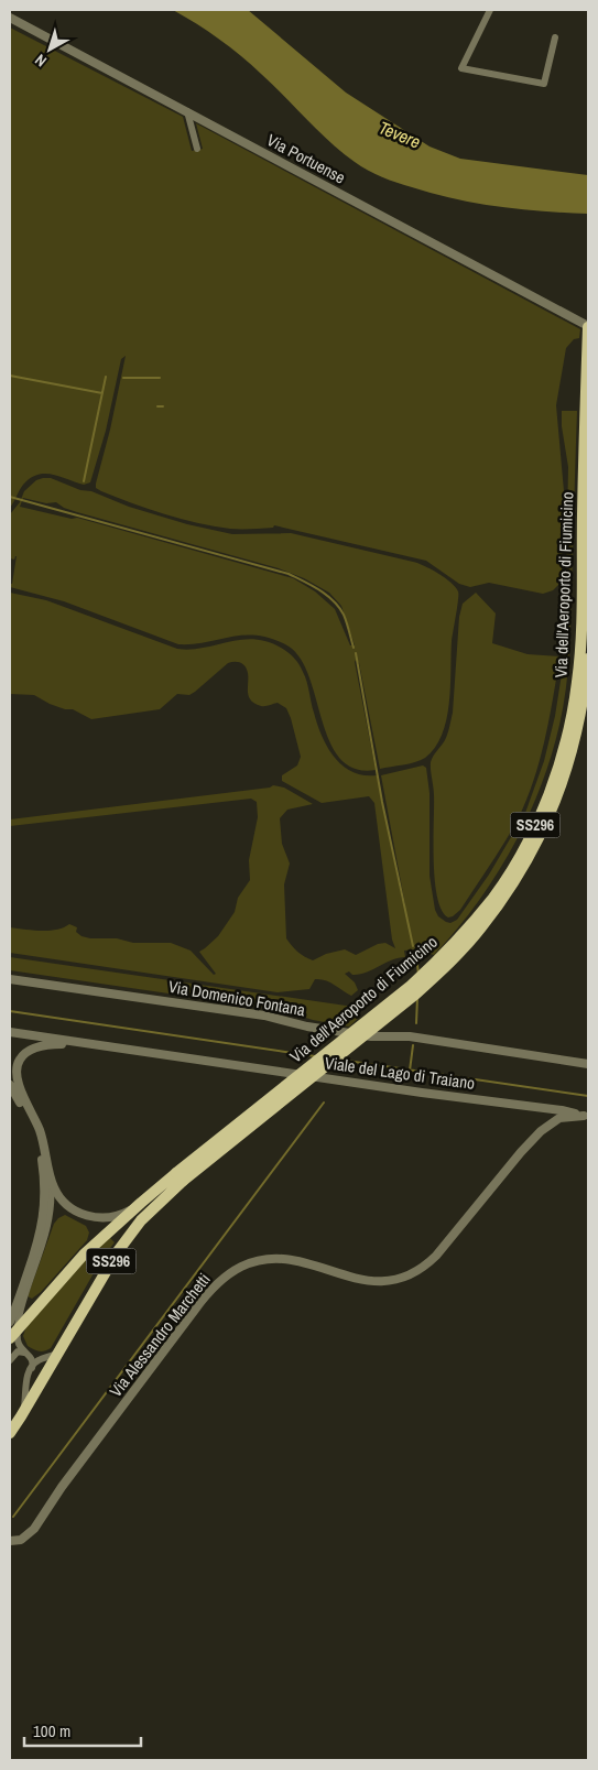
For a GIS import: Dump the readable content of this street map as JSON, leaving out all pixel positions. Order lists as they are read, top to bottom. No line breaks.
{"streets":{"main road":["Via dell'Aeroporto di Fiumicino","SS296"],"street":["Via Portuense","Via Domenico Fontana","Viale del Lago di Traiano","Via Alessandro Marchetti"]},"crossings":[["Via Portuense","Via dell'Aeroporto di Fiumicino"],["Viale del Lago di Traiano","Via Alessandro Marchetti"]],"water":["Tevere"],"scale_bar":"100 m","north":"bottom left"}
